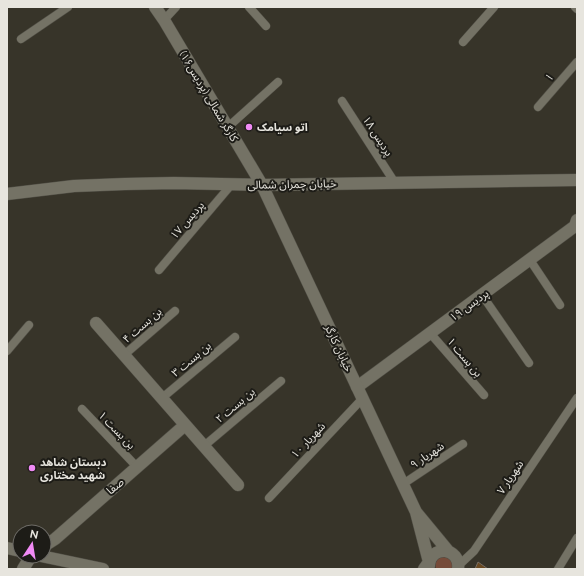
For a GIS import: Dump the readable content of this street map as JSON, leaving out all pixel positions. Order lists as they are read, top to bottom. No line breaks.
{"streets":{"main road":["کارگر شمالی (پردیس۱۶)","خیابان چمران شمالی","پردیس ۱۹","خیابان کارگر","صفا"],"lane":["۱","پردیس ۱۸","پردیس ۱۷","بن بست ۴","بن بست ۱","بن بست ۳","بن بست ۲","شهریار ۱۰","شهریار ۹","شهریار ۷"]},"crossings":[["کارگر شمالی (پردیس۱۶)","خیابان چمران شمالی"],["کارگر شمالی (پردیس۱۶)","خیابان کارگر"],["پردیس ۱۸","خیابان چمران شمالی"],["خیابان چمران شمالی","پردیس ۱۷"],["خیابان چمران شمالی","خیابان کارگر"],["پردیس ۱۹","خیابان کارگر"],["پردیس ۱۹","بن بست ۱"],["خیابان کارگر","شهریار ۱۰"],["خیابان کارگر","شهریار ۹"],["خیابان کارگر","شهریار ۷"],["بن بست ۱","صفا"]],"places":["اتو سیامک","دبستان شاهد شهید مختاری"],"north":"top"}
